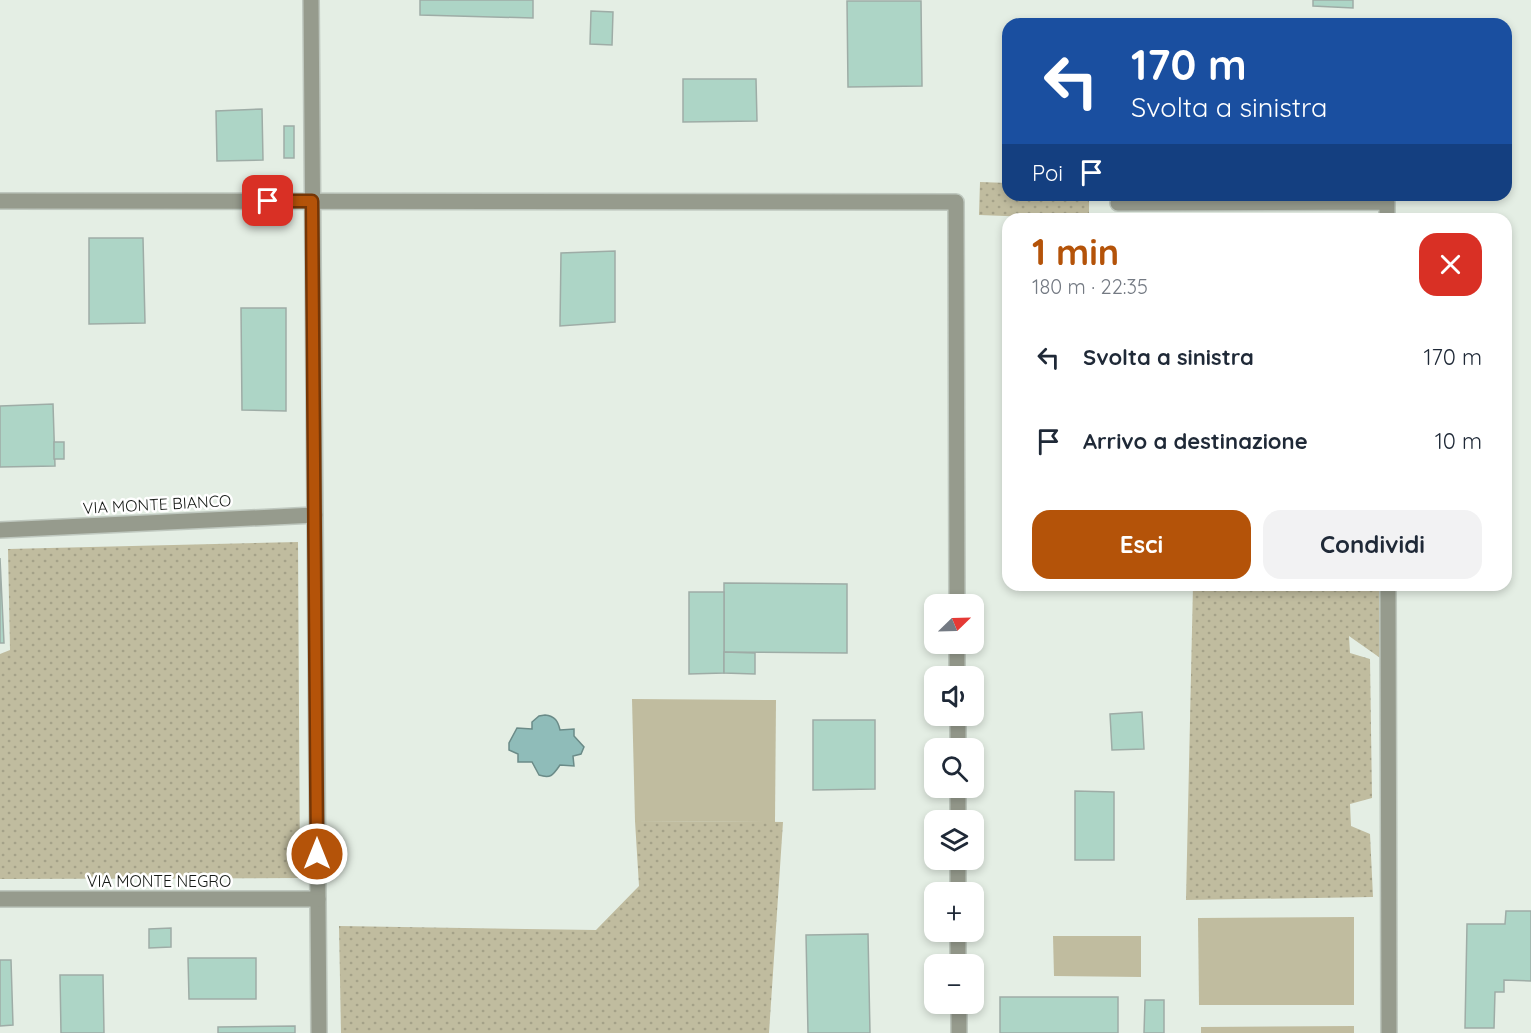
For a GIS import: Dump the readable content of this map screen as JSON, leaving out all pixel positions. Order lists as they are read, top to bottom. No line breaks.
{"streets":{"street":["VIA MONTE BIANCO","VIA MONTE NEGRO"]},"north":"top right","page":{"turn":["170 m","Svolta a sinistra"],"then":"Poi","heading":["1 min","180 m · 22:35"],"list":[{"name":"Svolta a sinistra","value":"170 m"},{"name":"Arrivo a destinazione","value":"10 m"}],"buttons":["Esci","Condividi"],"map_buttons":["+","−"]}}
